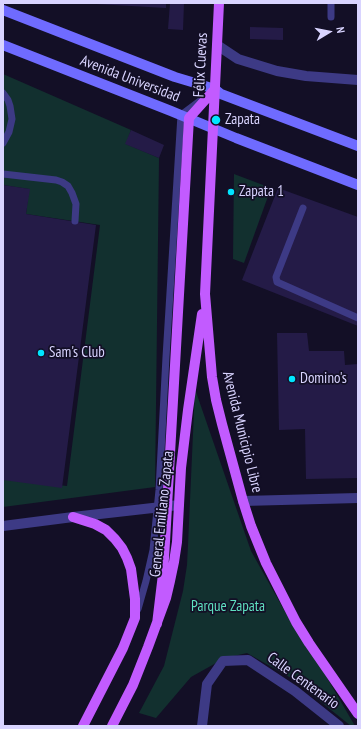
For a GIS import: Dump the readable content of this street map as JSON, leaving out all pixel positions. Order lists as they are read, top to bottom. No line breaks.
{"streets":{"main road":["Félix Cuevas","Avenida Universidad","Avenida Municipio Libre","General Emiliano Zapata"],"street":["Calle Centenario"]},"crossings":[["Félix Cuevas","Avenida Universidad"],["Félix Cuevas","Avenida Municipio Libre"],["Avenida Universidad","Avenida Municipio Libre"],["Avenida Municipio Libre","General Emiliano Zapata"]],"parks":["Parque Zapata"],"places":["Zapata","Zapata 1","Sam's Club","Domino's"],"north":"right"}
